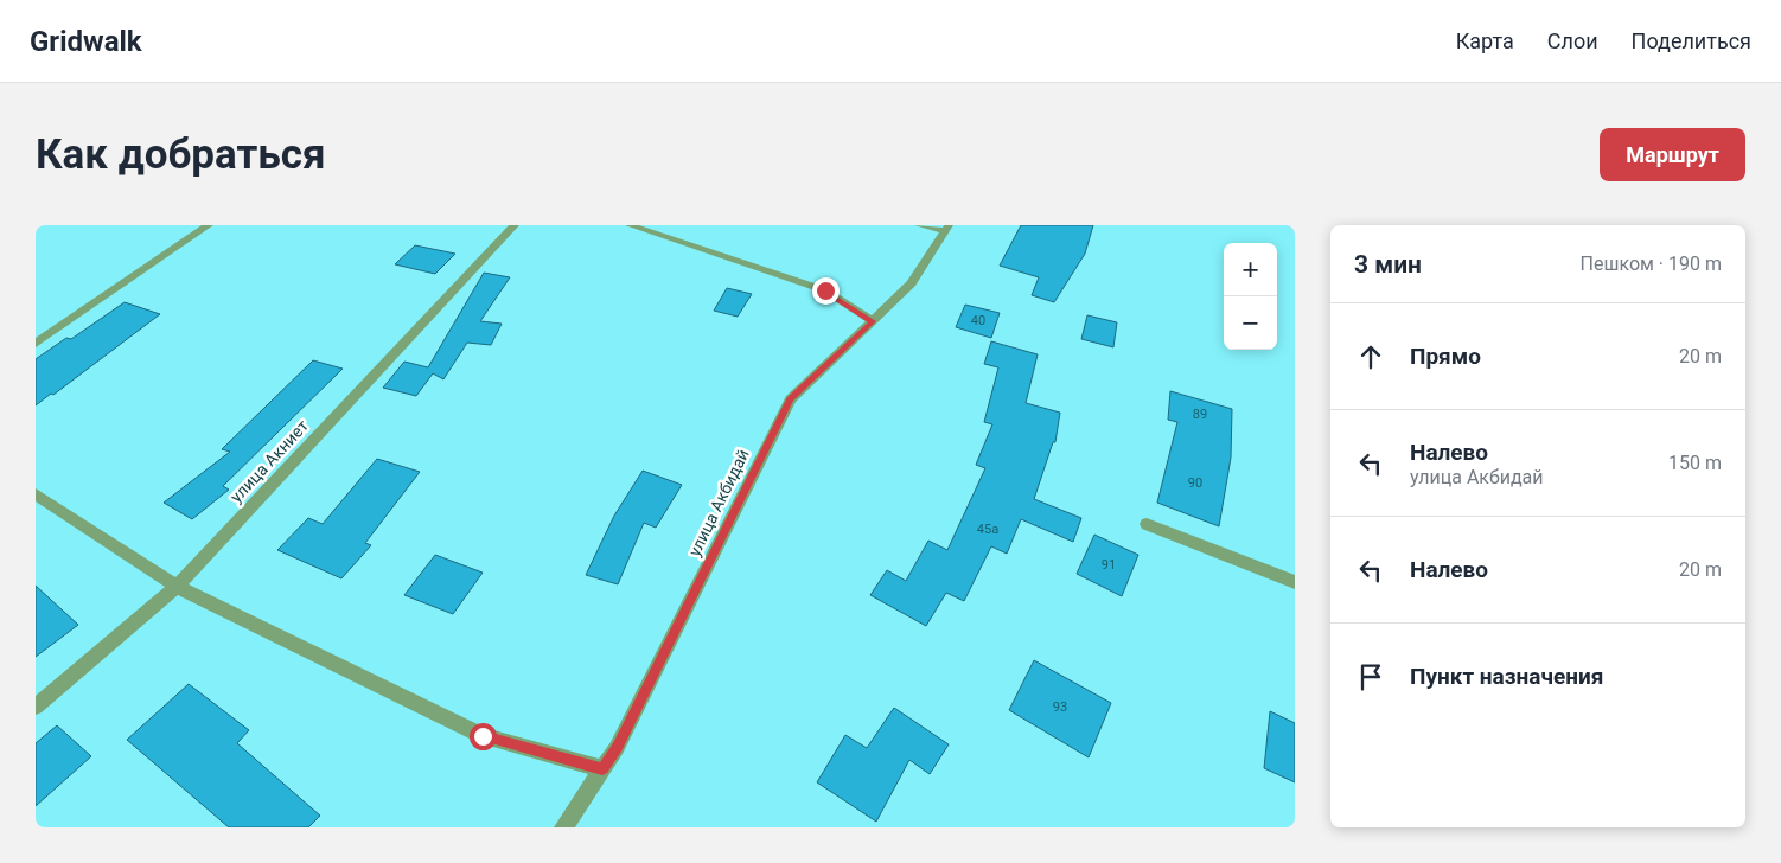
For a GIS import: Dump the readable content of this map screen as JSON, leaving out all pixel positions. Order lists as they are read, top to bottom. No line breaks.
{"streets":{"street":["улица Акниет","улица Акбидай"]},"house_numbers":["40","89","90","45а","91","93"],"page":{"header":"Gridwalk","nav":["Карта","Слои","Поделиться"],"buttons":"Маршрут","title":"Как добраться","heading":["3 мин","Пешком · 190 m"],"map_buttons":["+","−"],"list":[["Прямо","20 m"],["Налево","улица Акбидай","150 m"],["Налево","20 m"],"Пункт назначения"]}}
